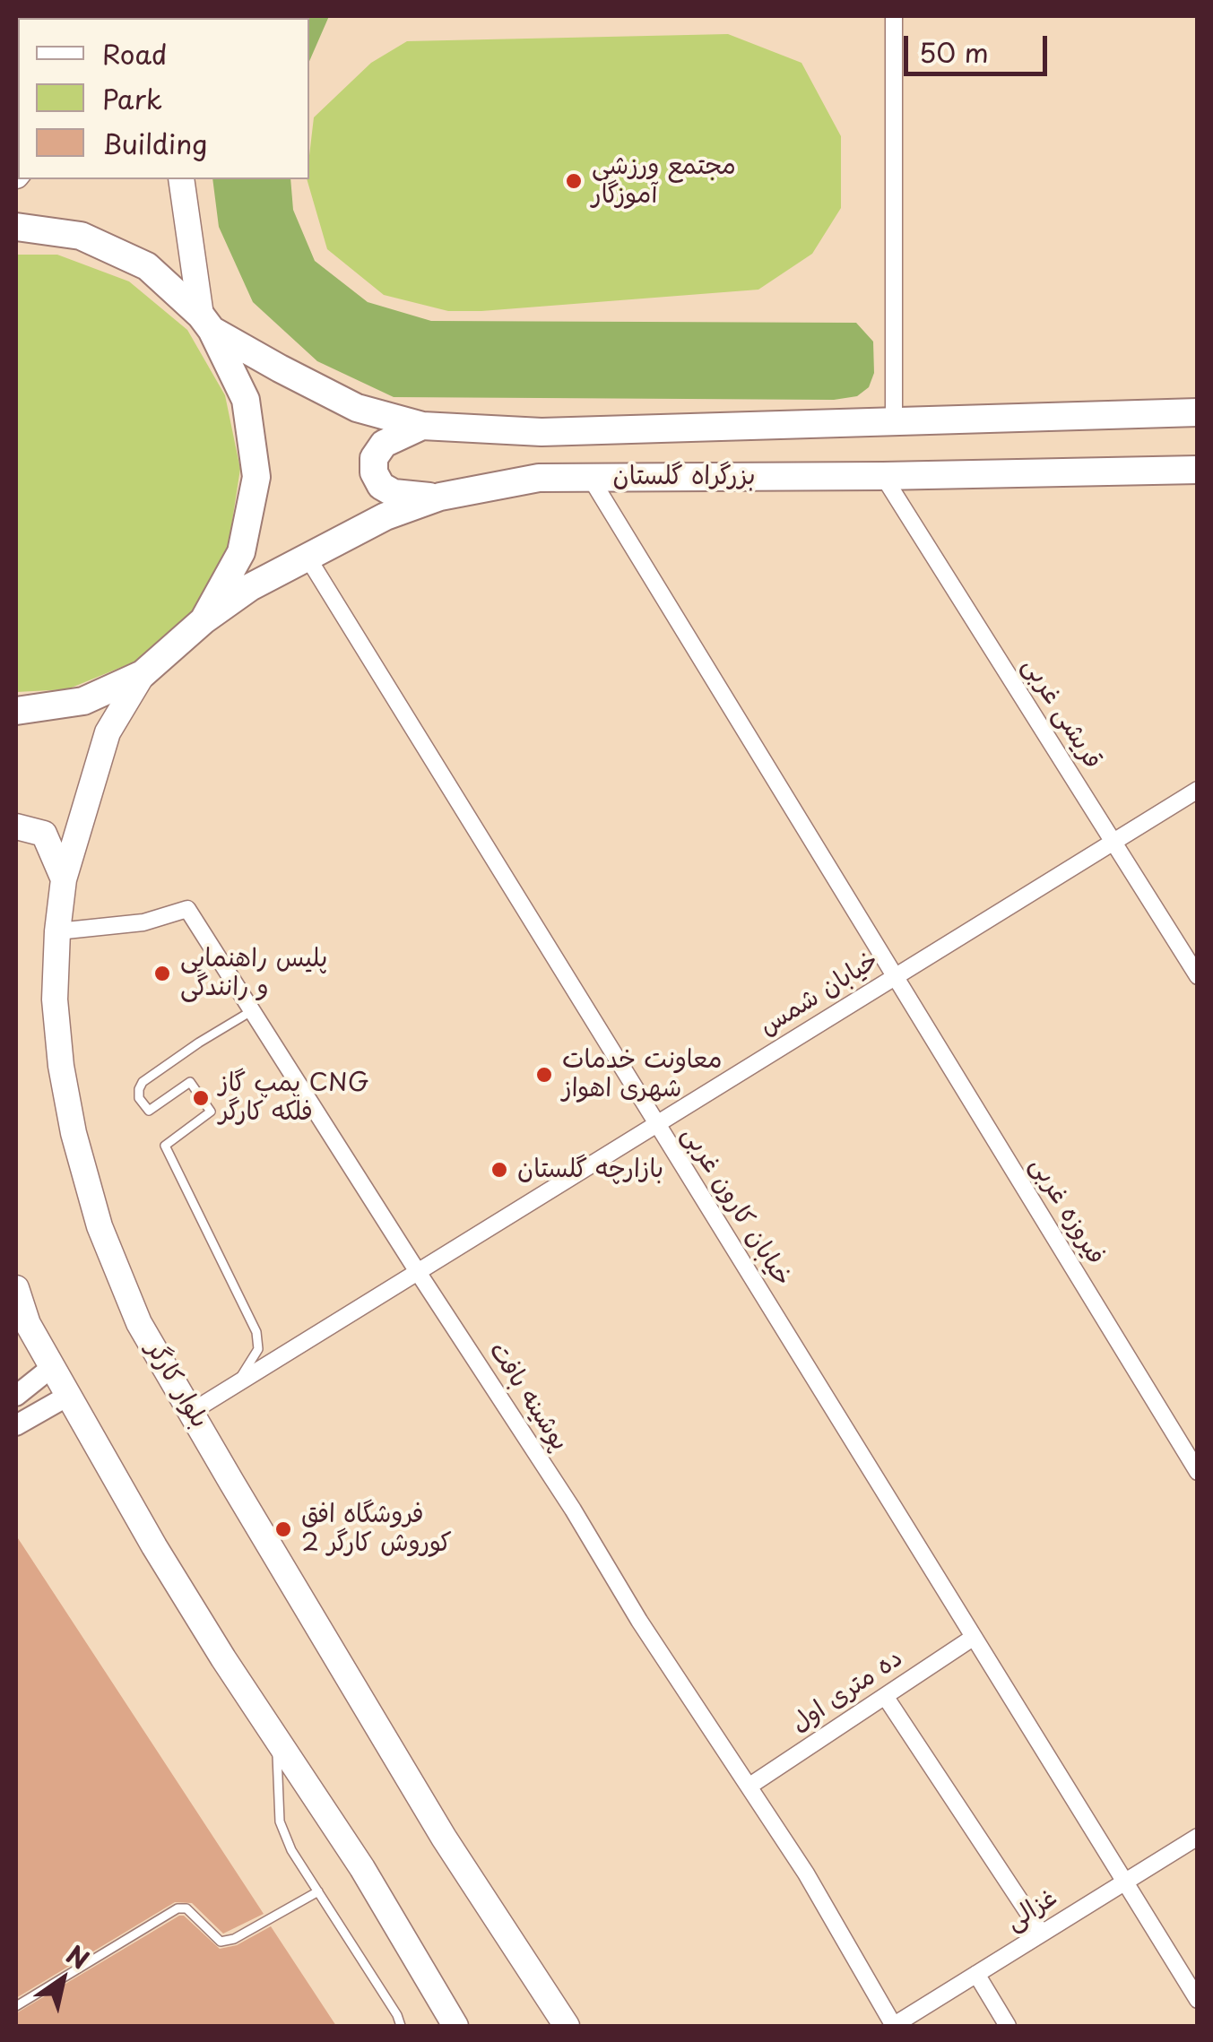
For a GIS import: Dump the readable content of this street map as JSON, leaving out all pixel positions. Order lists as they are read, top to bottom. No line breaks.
{"streets":{"highway":["بزرگراه گلستان"],"main road":["بلوار کارگر"],"street":["قریشی غربی","خیابان شمس","خیابان کارون غربی","فیروزه غربی","پوشینه بافت","ده متری اول","غزالی"]},"crossings":[["بزرگراه گلستان","قریشی غربی"],["بزرگراه گلستان","خیابان کارون غربی"],["بزرگراه گلستان","فیروزه غربی"],["قریشی غربی","خیابان شمس"],["خیابان شمس","خیابان کارون غربی"],["خیابان شمس","فیروزه غربی"],["خیابان شمس","بلوار کارگر"],["خیابان شمس","پوشینه بافت"],["خیابان کارون غربی","ده متری اول"],["خیابان کارون غربی","غزالی"],["بلوار کارگر","پوشینه بافت"],["پوشینه بافت","ده متری اول"],["پوشینه بافت","غزالی"]],"places":["مجتمع ورزشی آموزگار","پلیس راهنمایی و رانندگی","معاونت خدمات شهری اهواز","پمپ گاز CNG فلکه کارگر","بازارچه گلستان","فروشگاه افق کوروش کارگر 2"],"legend":["Road","Park","Building"],"scale_bar":"50 m","north":"top right"}
